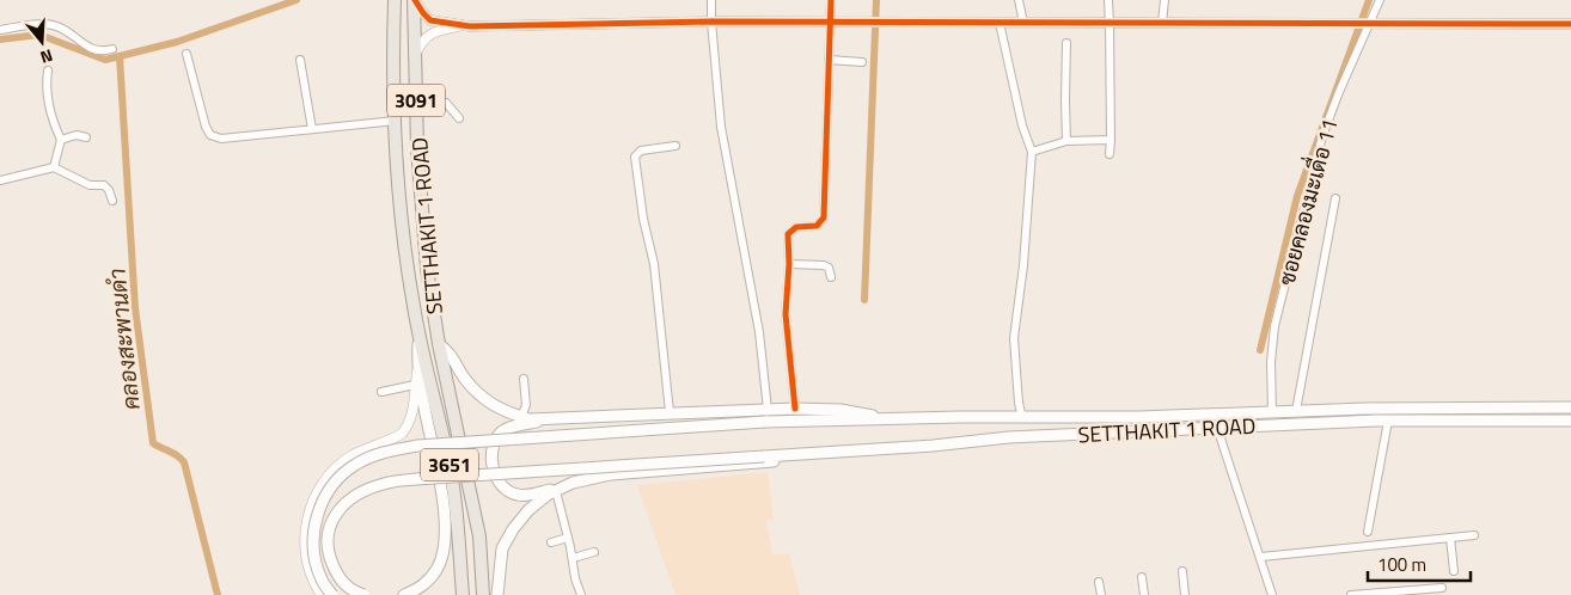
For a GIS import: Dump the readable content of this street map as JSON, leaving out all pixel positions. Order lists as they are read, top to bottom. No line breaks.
{"streets":{"main road":["3091","SETTHAKIT 1 ROAD","3651"],"street":["ซอยคลองมะเดื่อ 11"]},"crossings":[["3091","SETTHAKIT 1 ROAD"],["3091","3651"],["ซอยคลองมะเดื่อ 11","SETTHAKIT 1 ROAD"],["SETTHAKIT 1 ROAD","3651"]],"water":["คลองสะพานดำ"],"scale_bar":"100 m","north":"bottom"}
